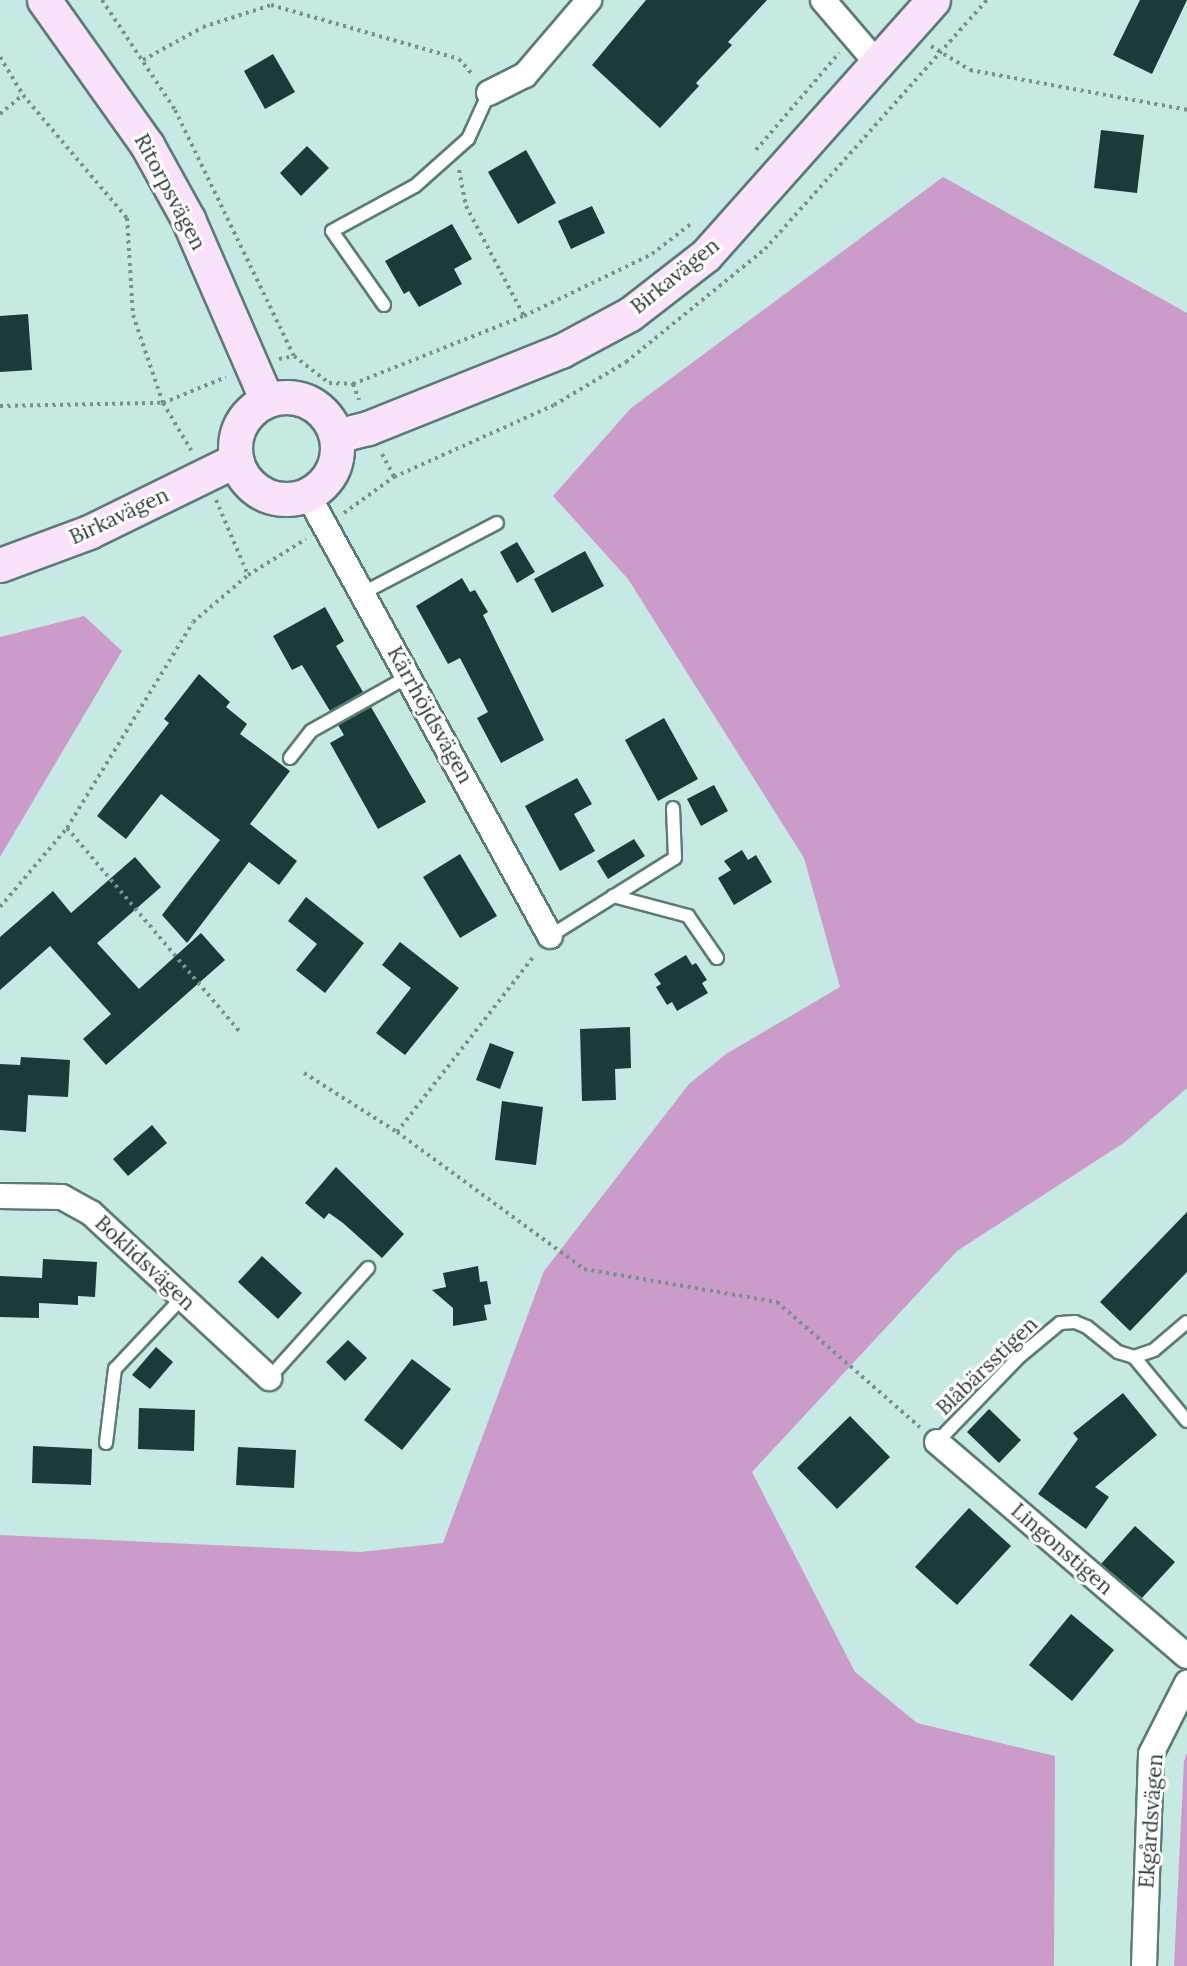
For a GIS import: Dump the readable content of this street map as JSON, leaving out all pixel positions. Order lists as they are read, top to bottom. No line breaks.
{"streets":{"street":["Ritorpsvägen","Birkavägen","Kärrhöjdsvägen","Boklidsvägen","Lingonstigen","Ekgårdsvägen"],"lane":["Blåbärsstigen"]},"crossings":[["Ritorpsvägen","Birkavägen"],["Ritorpsvägen","Kärrhöjdsvägen"],["Birkavägen","Kärrhöjdsvägen"],["Blåbärsstigen","Lingonstigen"]]}
